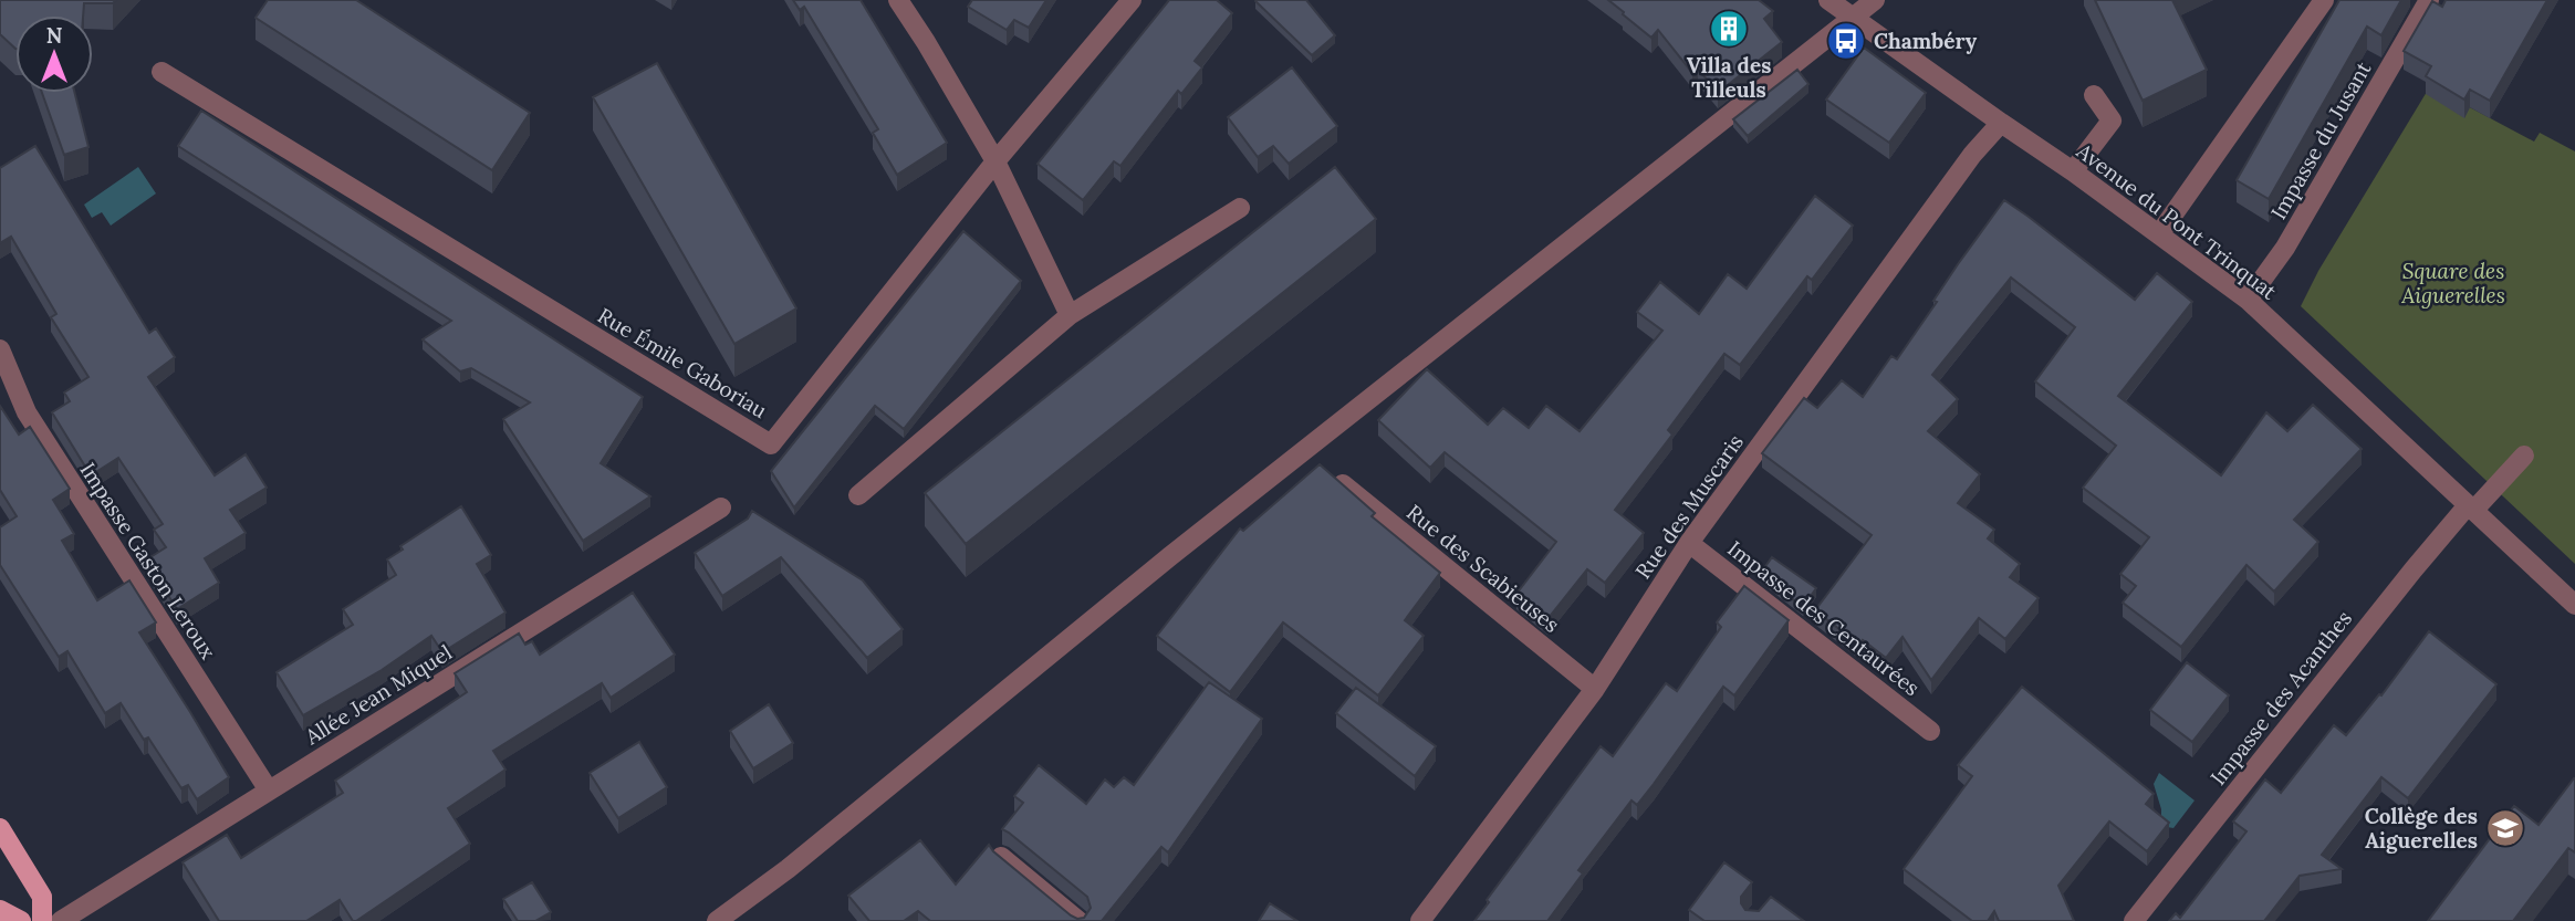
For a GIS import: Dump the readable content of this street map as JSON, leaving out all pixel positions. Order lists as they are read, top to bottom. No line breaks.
{"streets":{"street":["Impasse du Jusant","Avenue du Pont Trinquat","Rue Émile Gaboriau","Rue des Muscaris","Impasse Gaston Leroux","Rue des Scabieuses","Impasse des Centaurées","Allée Jean Miquel","Impasse des Acanthes"]},"crossings":[["Impasse du Jusant","Avenue du Pont Trinquat"],["Avenue du Pont Trinquat","Rue des Muscaris"],["Avenue du Pont Trinquat","Impasse des Acanthes"],["Rue des Muscaris","Rue des Scabieuses"],["Rue des Muscaris","Impasse des Centaurées"],["Impasse Gaston Leroux","Allée Jean Miquel"]],"parks":["Square des Aiguerelles"],"places":{"building":["Villa des Tilleuls"],"bus stop":["Chambéry"],"school or university":["Collège des Aiguerelles"]},"north":"top"}
